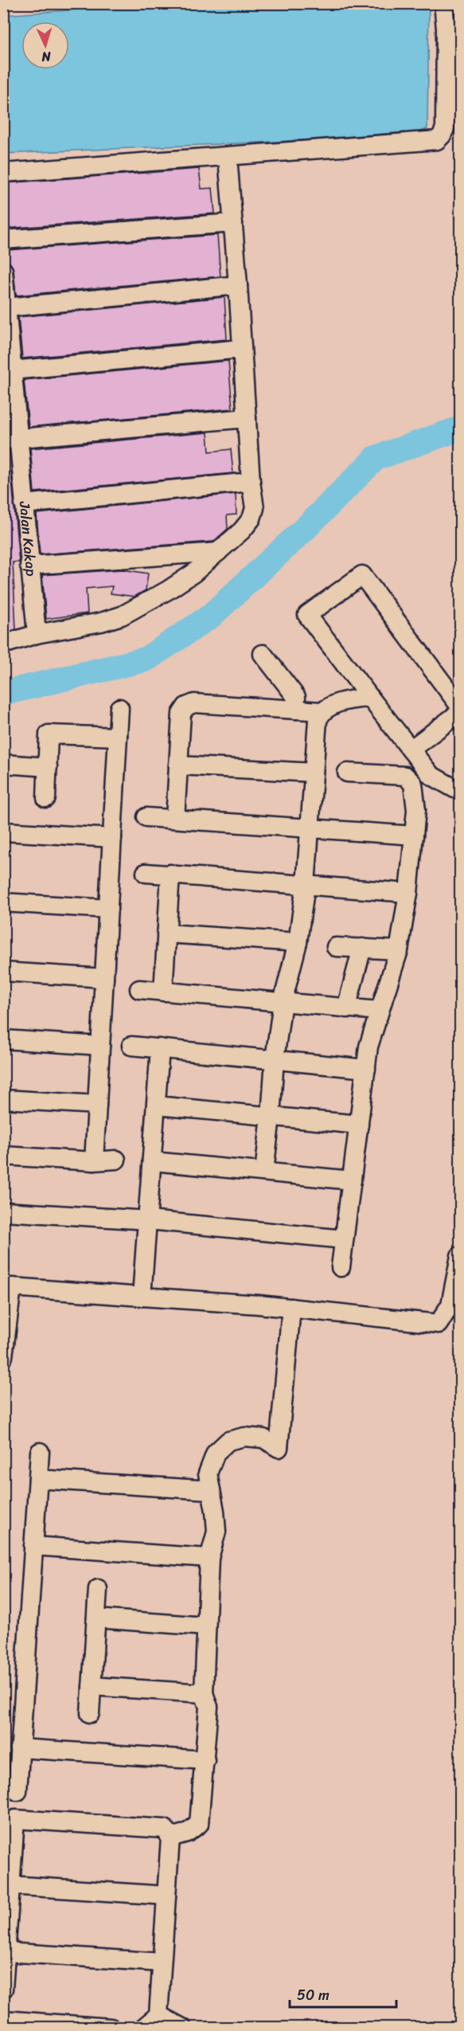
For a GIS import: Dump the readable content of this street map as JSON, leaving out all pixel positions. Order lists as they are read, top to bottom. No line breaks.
{"streets":{"street":["Jalan Kakap"]},"scale_bar":"50 m","north":"bottom"}
